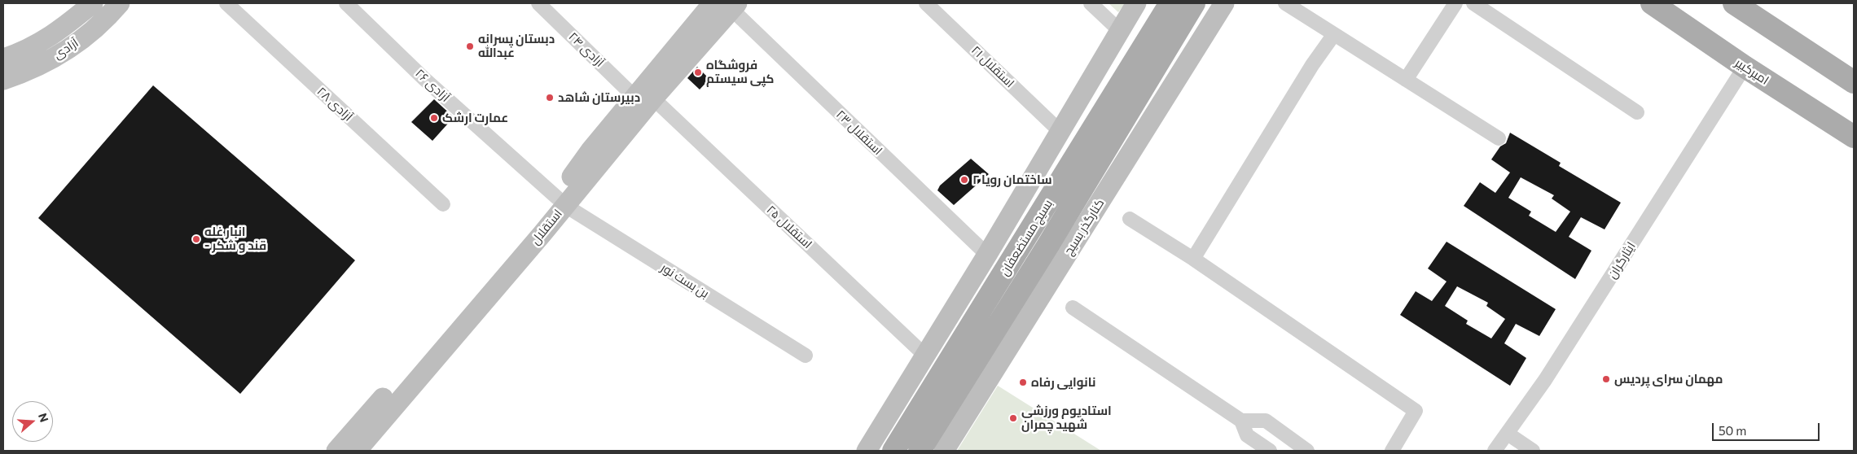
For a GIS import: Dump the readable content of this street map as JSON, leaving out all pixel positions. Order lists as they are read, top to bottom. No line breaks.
{"streets":{"main road":["امیرکبیر","بسیج مستضعفان"],"street":["آزادی","آزادی ۲۴","استقلال ۲۱","آزادی ۲۶","آزادی ۲۸","استقلال ۲۳","استقلال","استقلال ۲۵","کنارگذر بسیج","ایثارگران","بن بست نور"]},"crossings":[["آزادی ۲۴","استقلال"],["آزادی ۲۴","استقلال ۲۵"],["امیرکبیر","ایثارگران"],["آزادی ۲۶","استقلال"],["آزادی ۲۶","بن بست نور"],["استقلال ۲۳","استقلال"],["استقلال","استقلال ۲۵"],["استقلال","بن بست نور"]],"places":["دبستان پسرانه عبدالله","فروشگاه کپی سیستم","دبیرستان شاهد","عمارت ارشک","ساختمان رویا ۲","انبار غله - قند و شکر","مهمان سرای پردیس","نانوایی رفاه","استادیوم ورزشی شهید چمران"],"scale_bar":"50 m","north":"right"}
